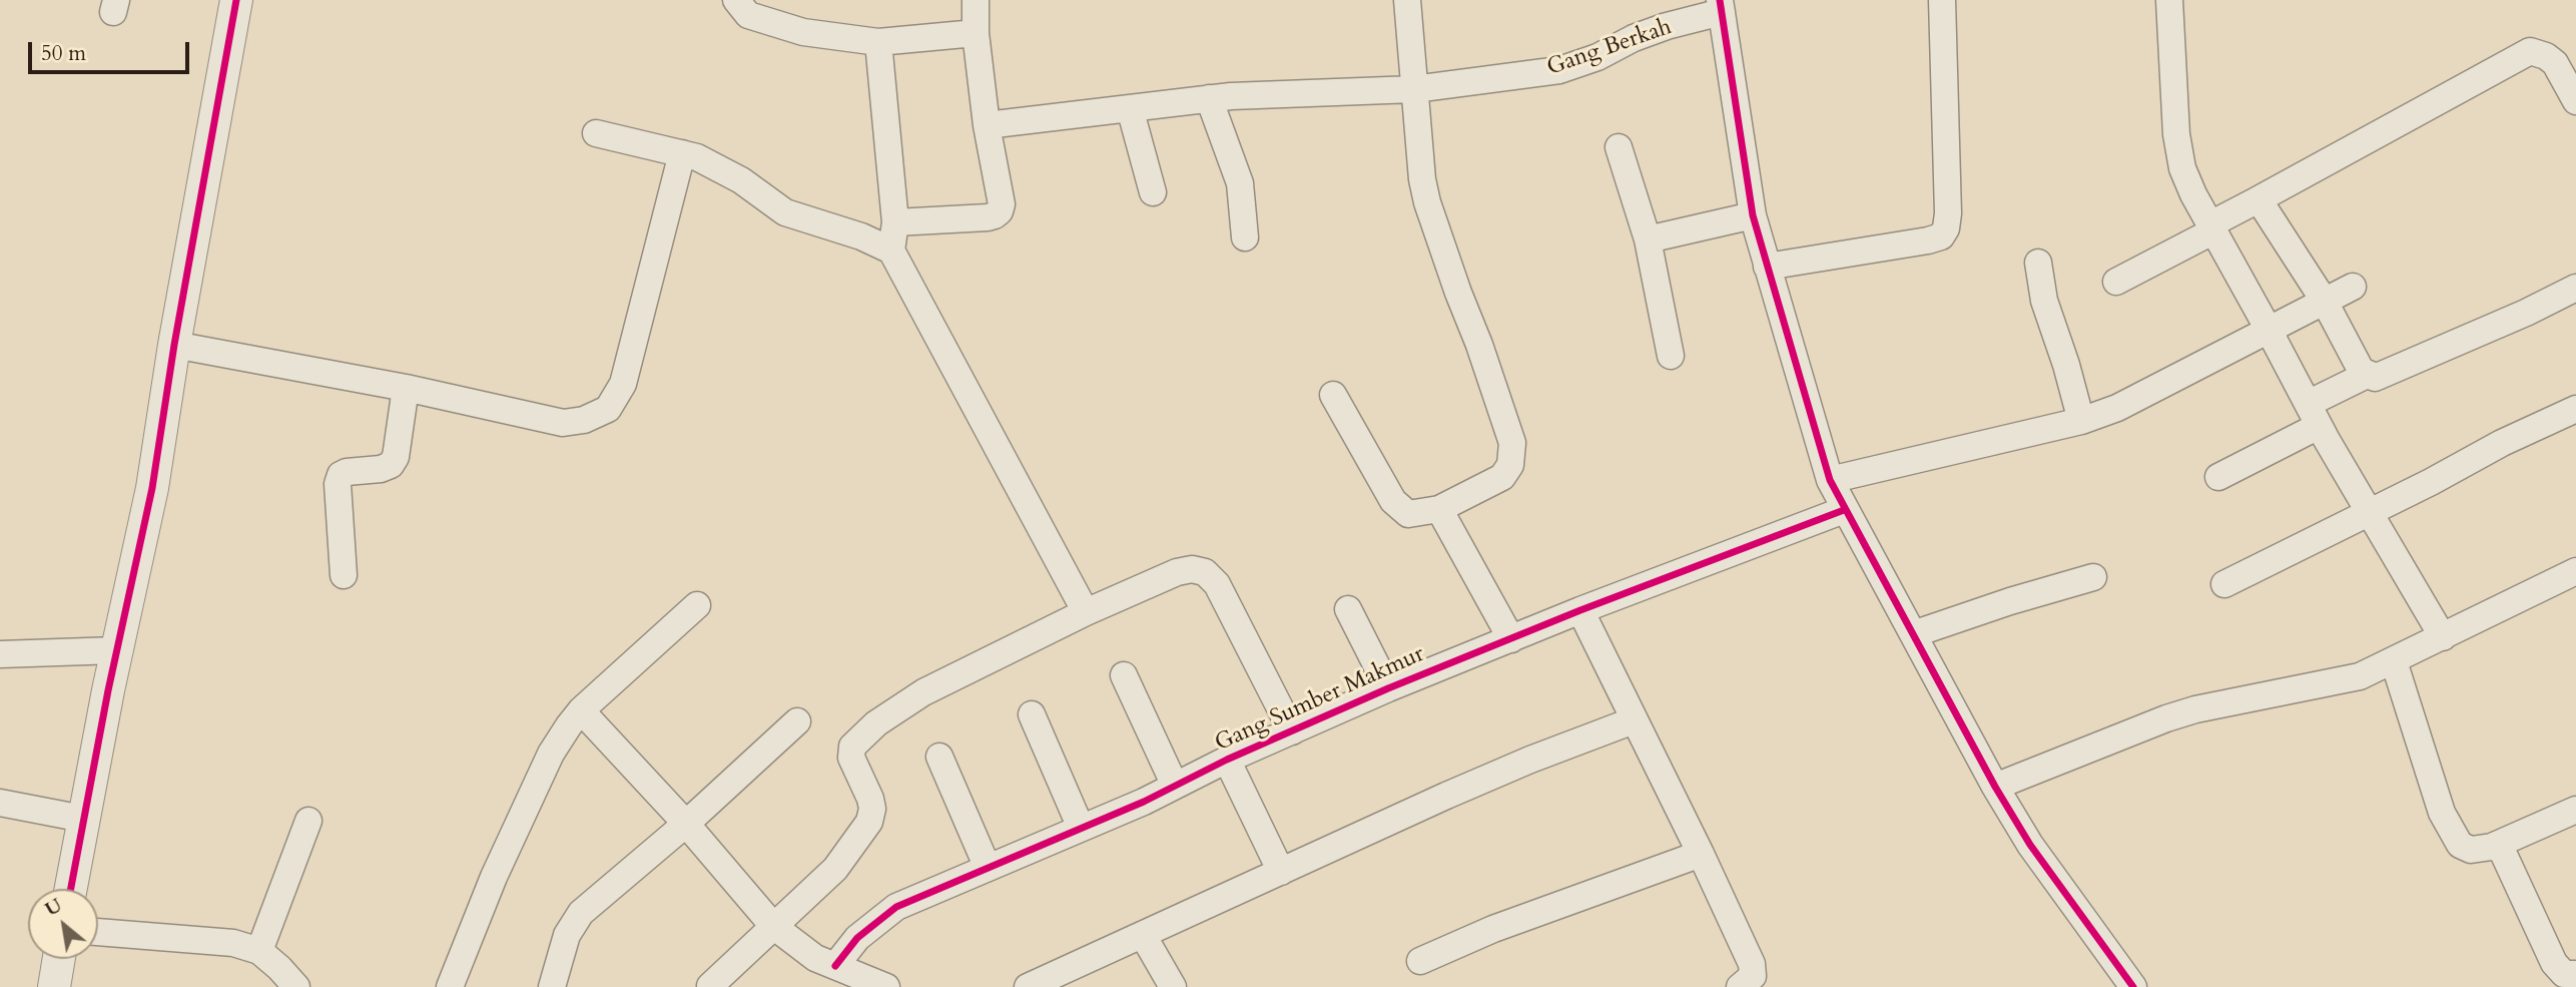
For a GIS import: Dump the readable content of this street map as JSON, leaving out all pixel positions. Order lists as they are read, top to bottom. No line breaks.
{"streets":{"street":["Gang Berkah","Gang Sumber Makmur"]},"scale_bar":"50 m","north":"top left"}
